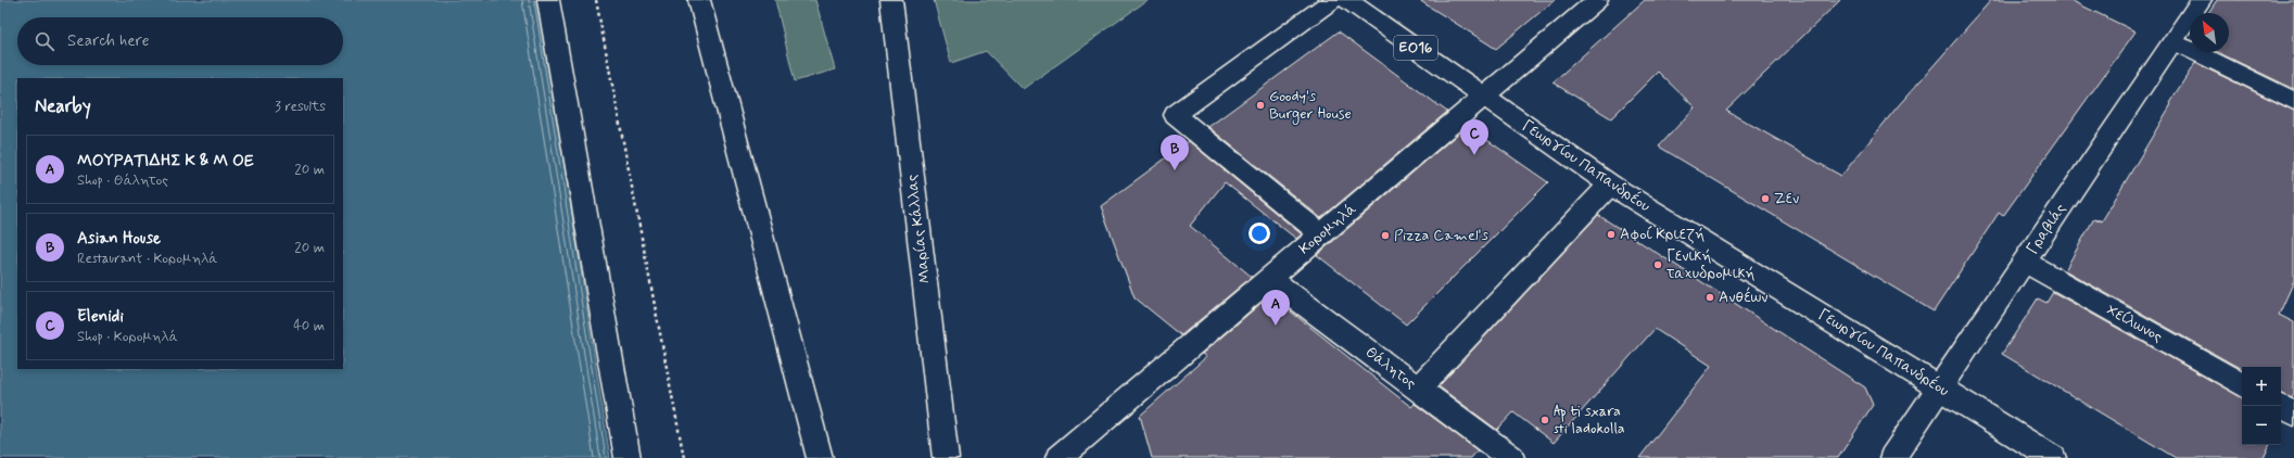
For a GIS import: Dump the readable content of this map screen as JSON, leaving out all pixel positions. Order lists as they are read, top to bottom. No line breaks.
{"streets":{"street":["ΕΟ16","Γεωργίου Παπανδρέου","Μαρίας Κάλλας","Κορομηλά","Γραβιάς","Χείλωνος","Θάλητος"]},"crossings":[["Γεωργίου Παπανδρέου","Κορομηλά"],["Γεωργίου Παπανδρέου","Γραβιάς"],["Κορομηλά","Θάλητος"],["Γραβιάς","Χείλωνος"]],"places":["Goody's Burger House","Ζεν","Αφοί Κριεζή","Pizza Camel's","Γενική ταχυδρομική","Ανθέων","Ap ti sxara sti ladokolla"],"north":"top left","page":{"search":"Search here","heading":["Nearby","3 results"],"pins":["C","B","A"],"list":[{"mark":"A","name":"ΜΟΥΡΑΤΙΔΗΣ Κ & Μ ΟΕ","note":"Shop · Θάλητος","value":"20 m"},{"mark":"B","name":"Asian House","note":"Restaurant · Κορομηλά","value":"20 m"},{"mark":"C","name":"Elenidi","note":"Shop · Κορομηλά","value":"40 m"}],"map_buttons":["+","−"]}}
